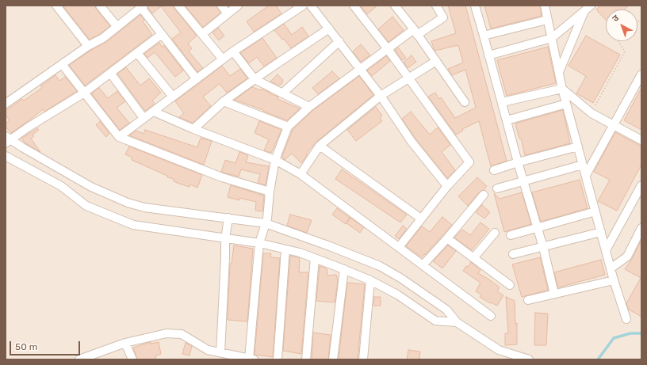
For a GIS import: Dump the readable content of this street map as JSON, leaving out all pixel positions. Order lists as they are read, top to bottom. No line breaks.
{"scale_bar":"50 m","north":"top left"}
